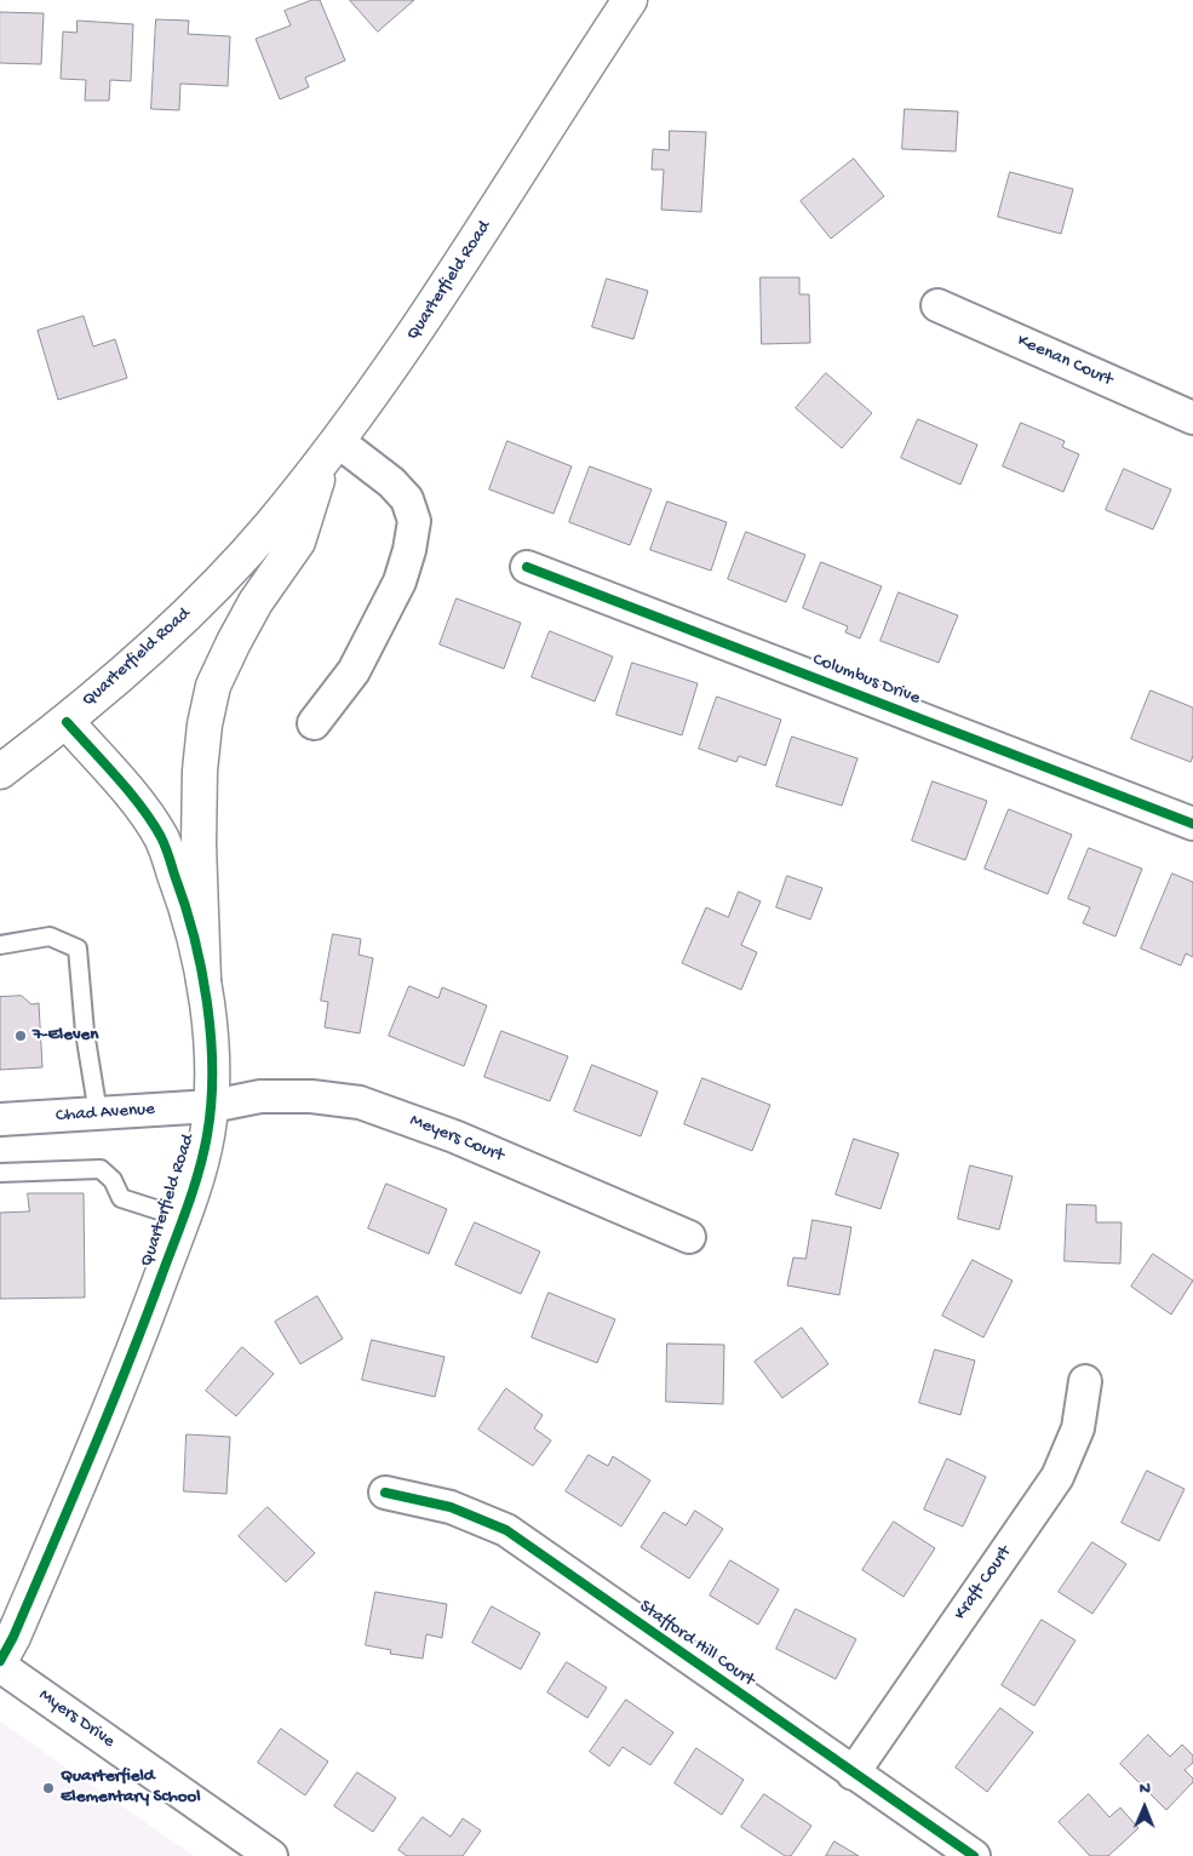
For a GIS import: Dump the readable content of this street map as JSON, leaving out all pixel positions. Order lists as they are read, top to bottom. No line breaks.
{"streets":{"main road":["Quarterfield Road"],"street":["Keenan Court","Columbus Drive","Chad Avenue","Meyers Court","Kraft Court","Stafford Hill Court","Myers Drive"]},"crossings":[["Quarterfield Road","Chad Avenue"],["Quarterfield Road","Meyers Court"],["Quarterfield Road","Myers Drive"],["Chad Avenue","Meyers Court"],["Kraft Court","Stafford Hill Court"]],"places":["7-Eleven","Quarterfield Elementary School"],"north":"top"}
